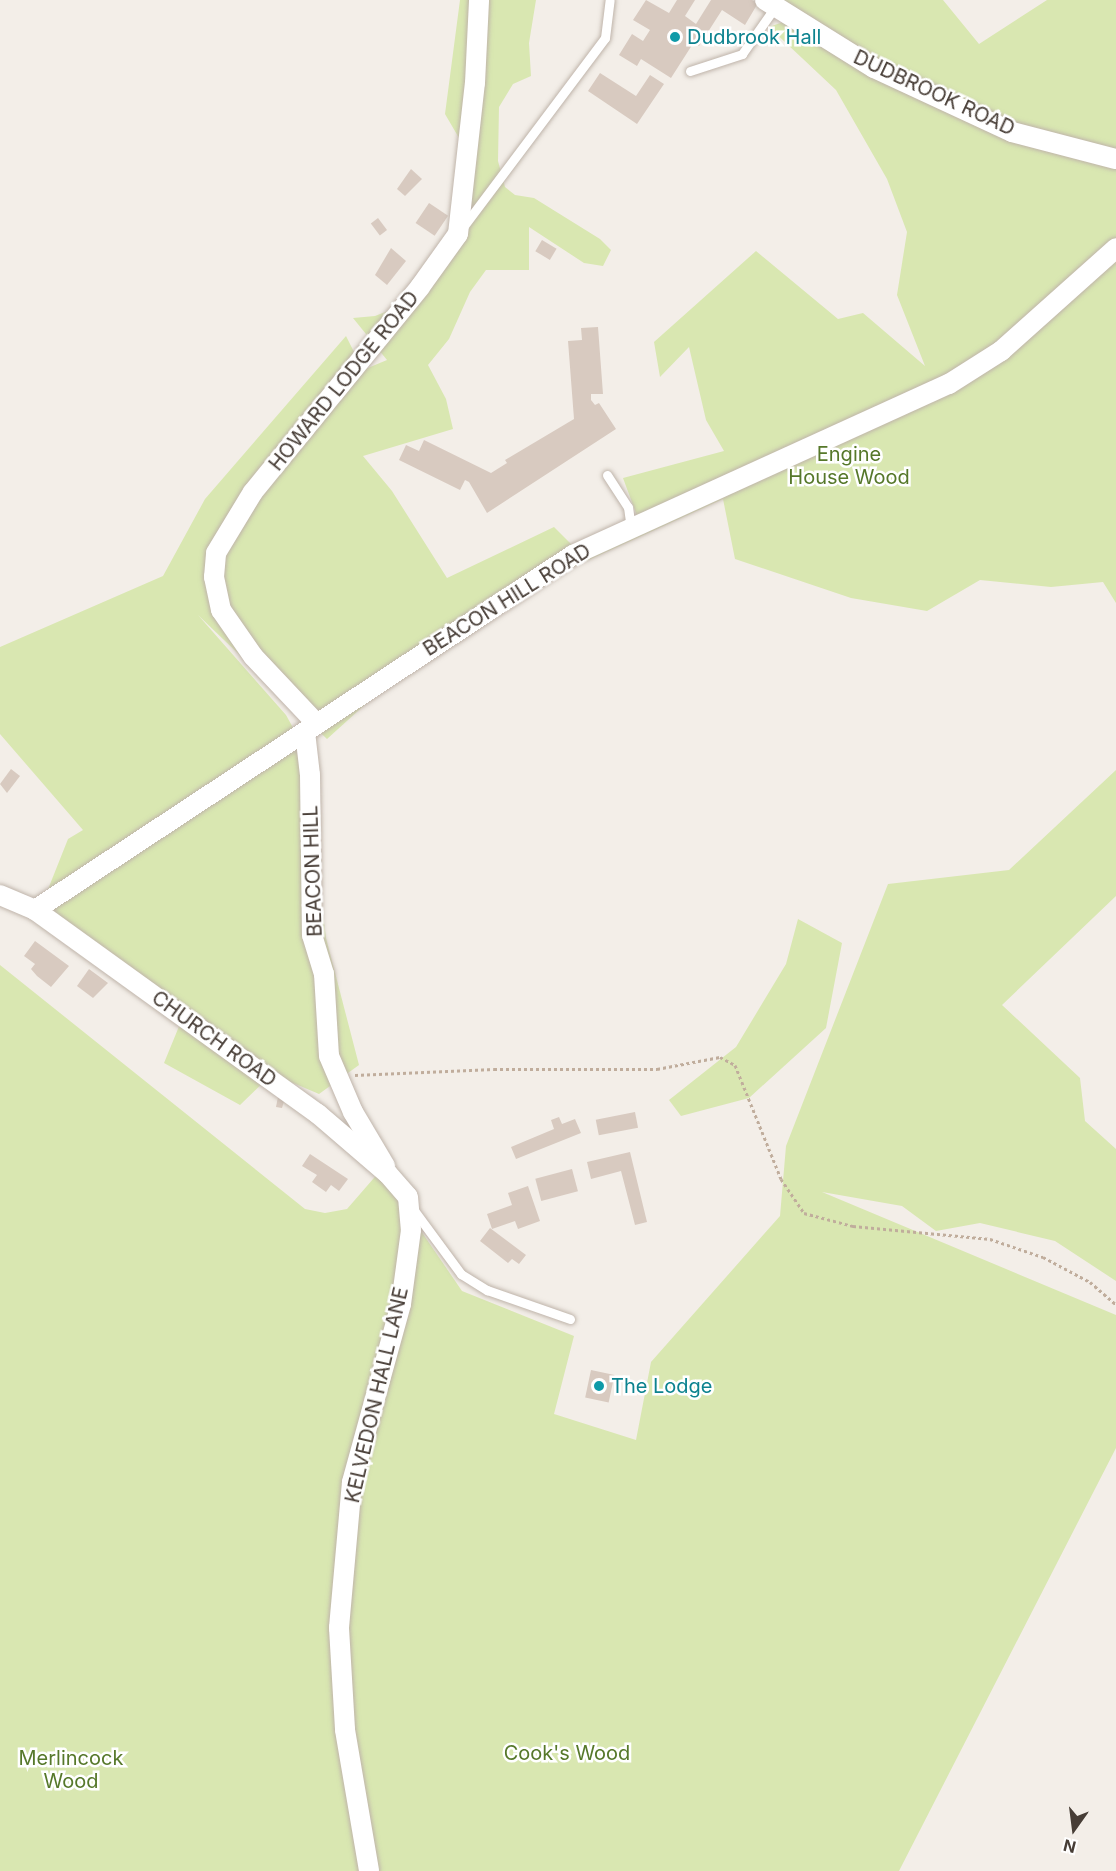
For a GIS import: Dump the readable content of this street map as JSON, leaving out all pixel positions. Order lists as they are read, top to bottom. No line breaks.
{"streets":{"street":["DUDBROOK ROAD","HOWARD LODGE ROAD","BEACON HILL ROAD","BEACON HILL","CHURCH ROAD","KELVEDON HALL LANE"]},"crossings":[["HOWARD LODGE ROAD","BEACON HILL ROAD"],["HOWARD LODGE ROAD","BEACON HILL"],["BEACON HILL ROAD","BEACON HILL"],["BEACON HILL ROAD","CHURCH ROAD"],["BEACON HILL","CHURCH ROAD"],["CHURCH ROAD","KELVEDON HALL LANE"]],"parks":["Engine House Wood","Cook's Wood","Merlincock Wood"],"places":["Dudbrook Hall","The Lodge"],"north":"bottom"}
